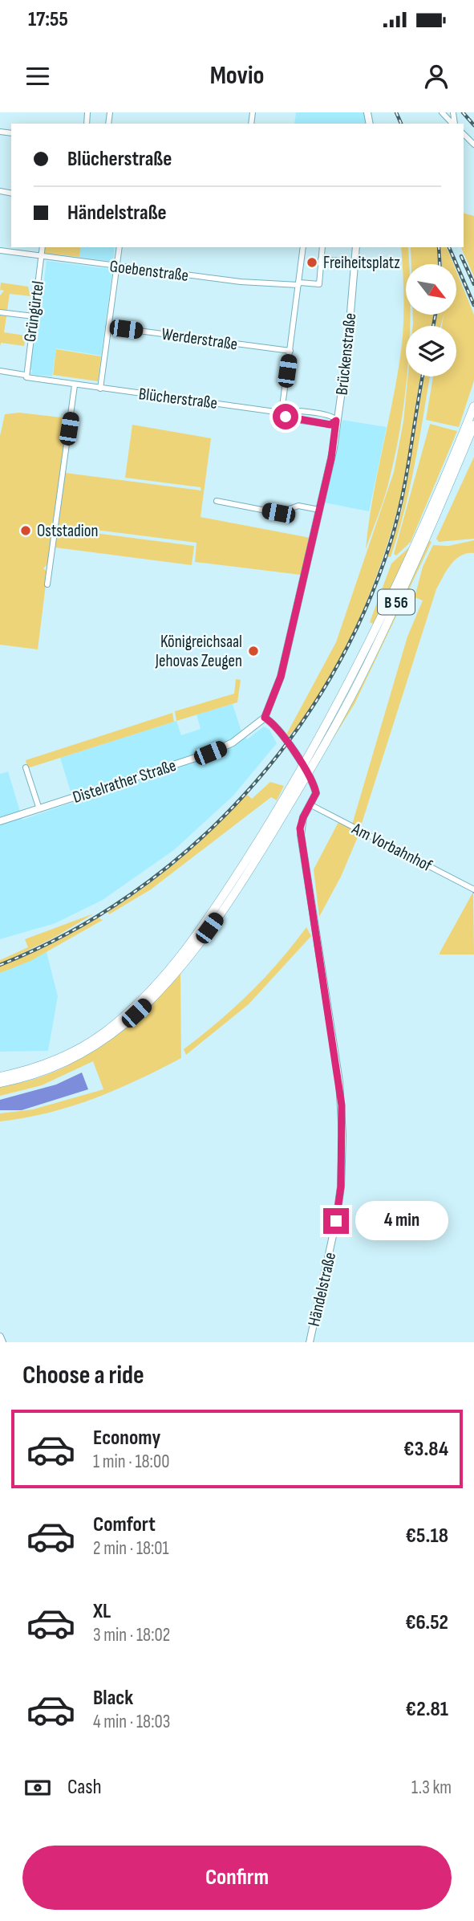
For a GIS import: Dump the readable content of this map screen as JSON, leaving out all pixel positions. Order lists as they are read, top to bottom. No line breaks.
{"streets":{"main road":["B 56"],"street":["Goebenstraße","Grüngürtel","Werderstraße","Brückenstraße","Blücherstraße","Distelrather Straße","Am Vorbahnhof","Händelstraße"]},"crossings":[["Goebenstraße","Grüngürtel"],["Grüngürtel","Blücherstraße"],["Brückenstraße","Blücherstraße"],["Brückenstraße","Distelrather Straße"],["Am Vorbahnhof","Händelstraße"]],"places":["Freiheitsplatz","Oststadion","Königreichsaal Jehovas Zeugen"],"north":"bottom right","page":{"status":"17:55","header":"Movio","banner":["Blücherstraße","Händelstraße"],"bubble":"4 min","heading":"Choose a ride","list":[{"name":"Economy","note":"1 min · 18:00","value":"€3.84"},{"name":"Comfort","note":"2 min · 18:01","value":"€5.18"},{"name":"XL","note":"3 min · 18:02","value":"€6.52"},{"name":"Black","note":"4 min · 18:03","value":"€2.81"}],"pay":["Cash","1.3 km"],"buttons":"Confirm"}}
